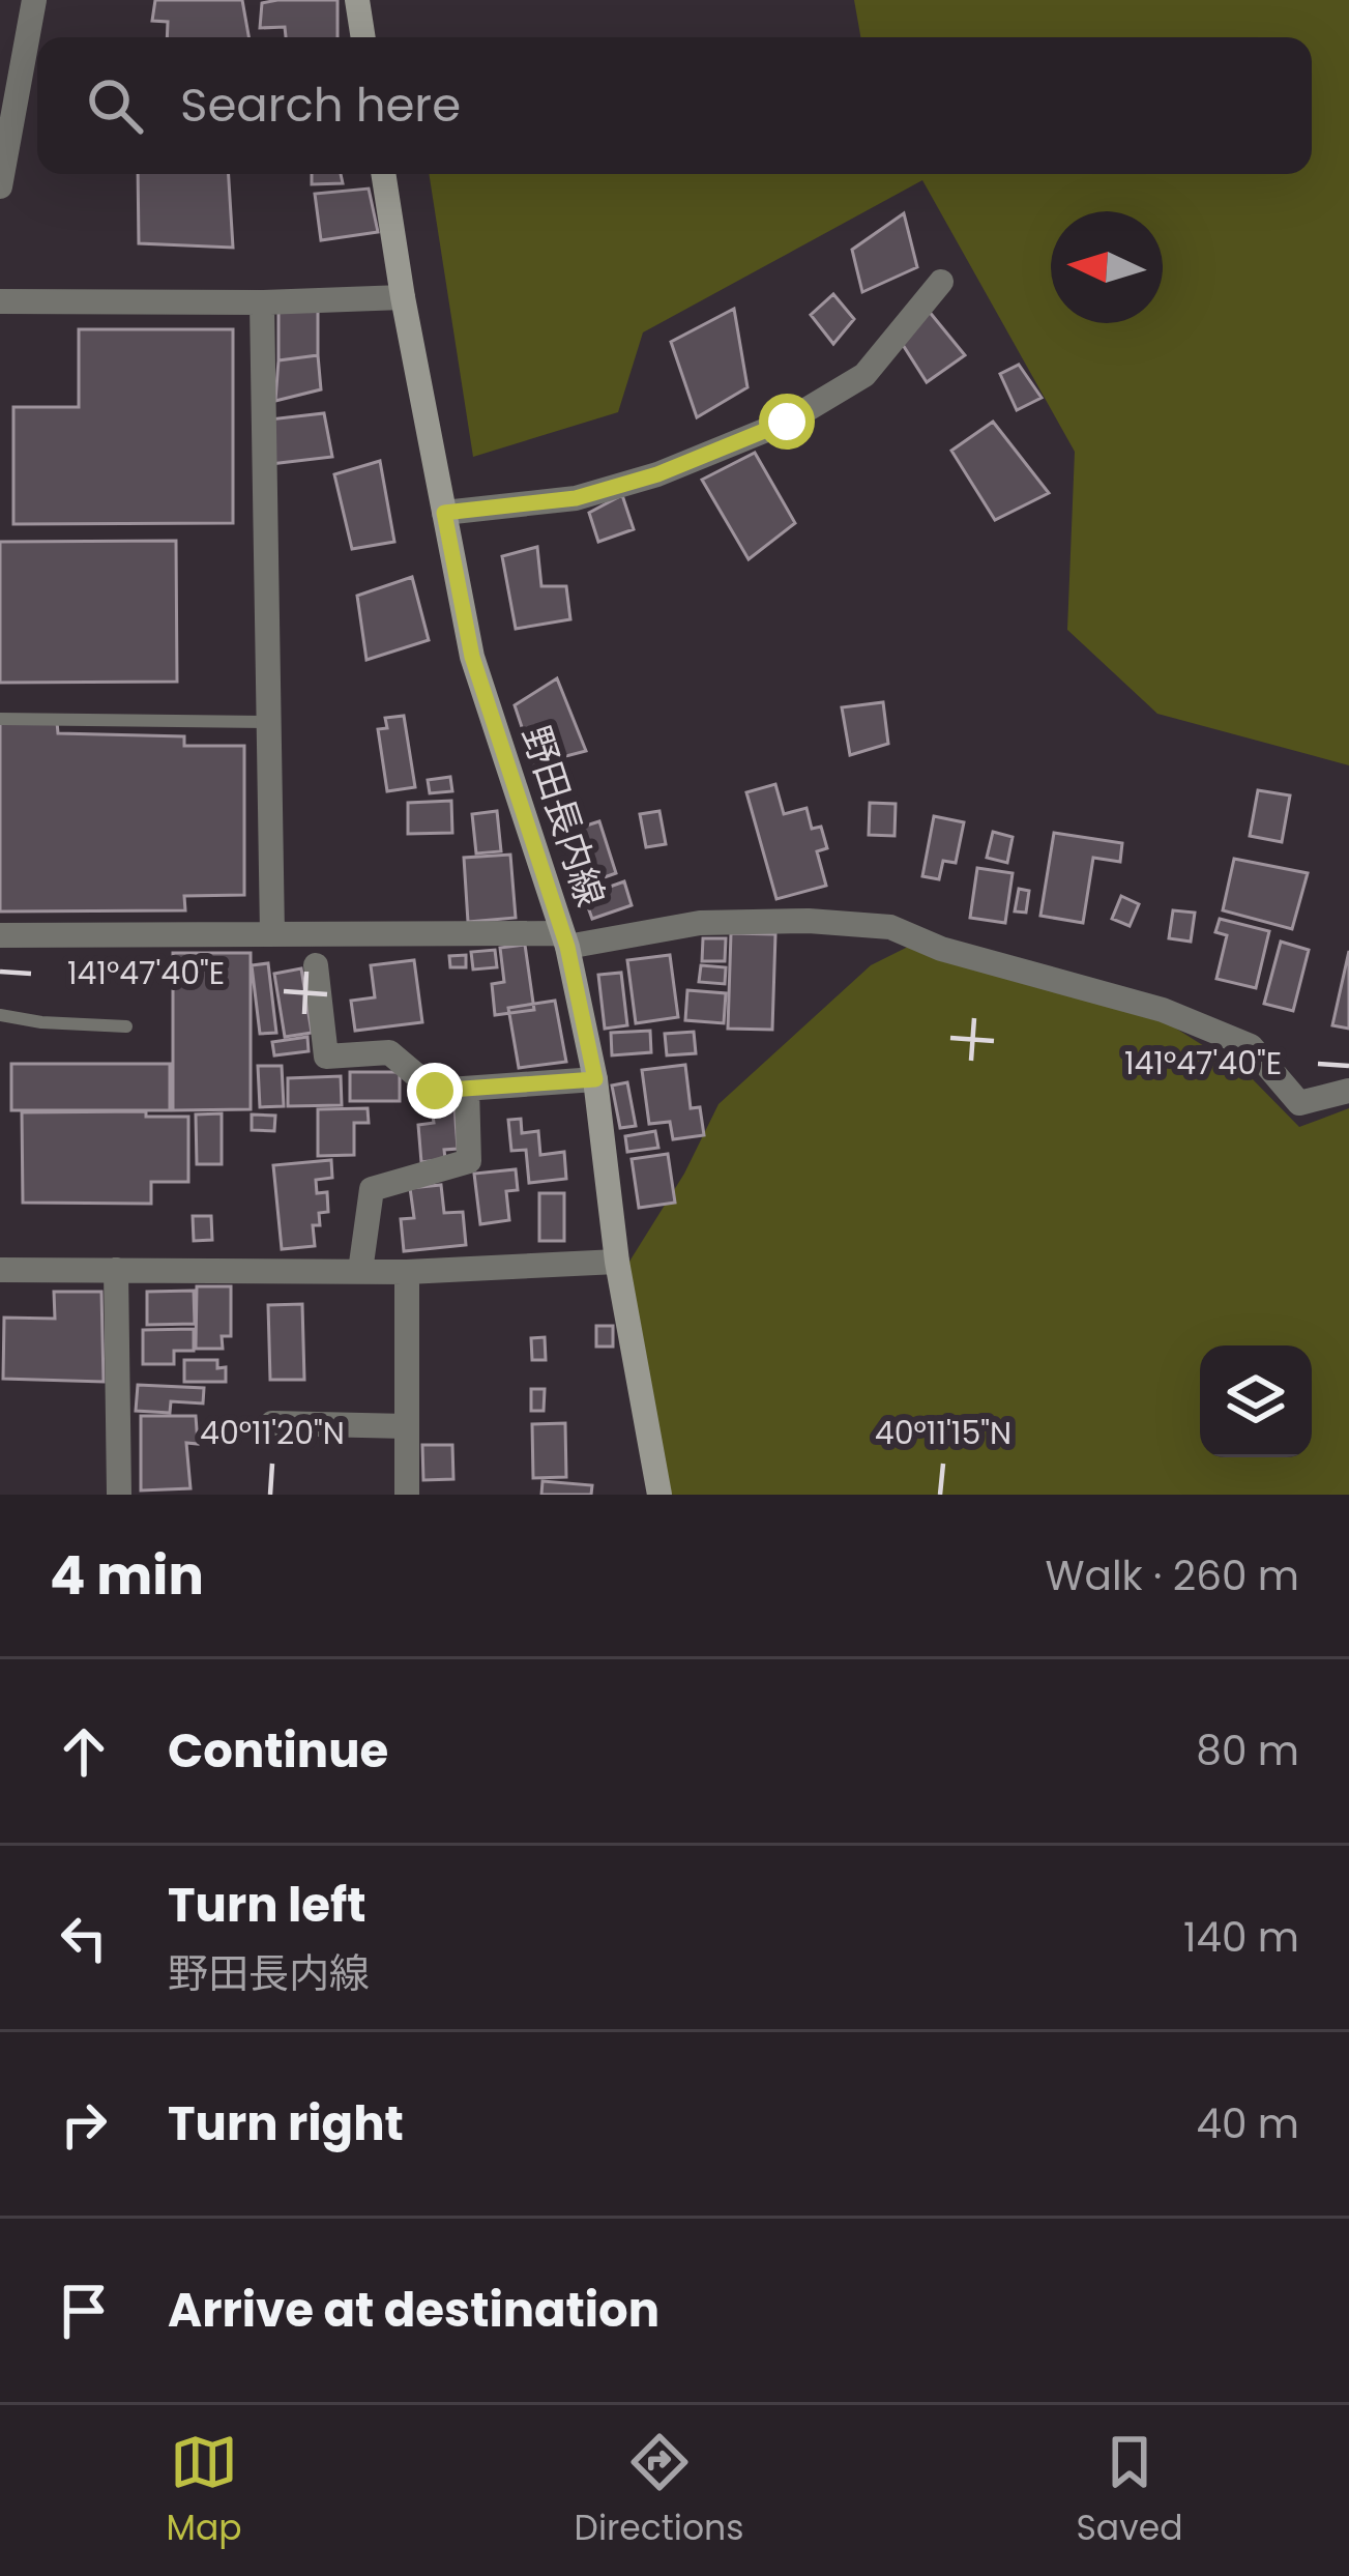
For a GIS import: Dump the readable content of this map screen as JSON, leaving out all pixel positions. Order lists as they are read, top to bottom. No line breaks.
{"streets":{"main road":["野田長内線"]},"north":"left","page":{"search":"Search here","heading":["4 min","Walk · 260 m"],"list":[["Continue","80 m"],["Turn left","野田長内線","140 m"],["Turn right","40 m"],"Arrive at destination"],"nav":["Map","Directions","Saved"]},"coordinates":["141°47'40\"E","40°11'20\"N","40°11'15\"N"]}
